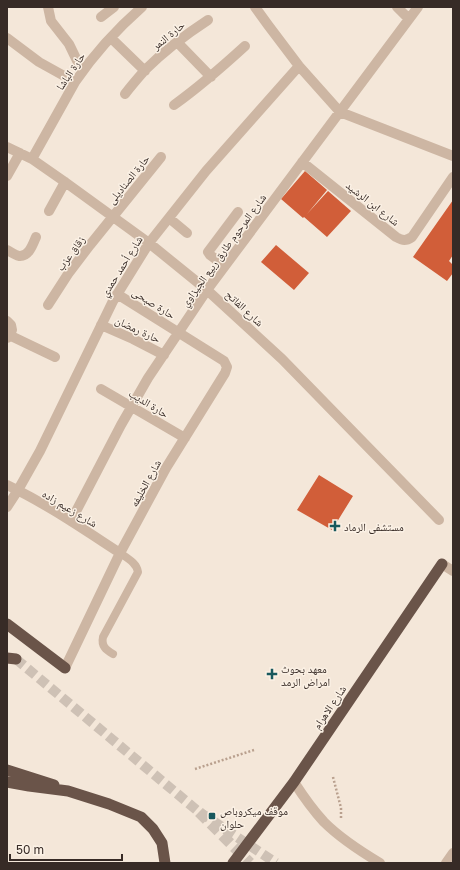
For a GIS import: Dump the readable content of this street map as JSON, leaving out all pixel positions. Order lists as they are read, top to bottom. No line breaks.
{"streets":{"highway":["شارع الاهرام"],"street":["حارة النمر","حارة الباشا","حارة الصناديلى","شارع ابن الرشيد","شارع المرحوم طارق ربيع الجيزاوي","زقاق عزب","شارع أحمد حمدي","حارة صبحى","شارع الفاتح","حارة رمضان","حارة الديب","شارع الخليفه","شارع زعيم زاده"]},"crossings":[["حارة الباشا","شارع الفاتح"],["حارة الصناديلى","زقاق عزب"],["حارة الصناديلى","شارع الفاتح"],["شارع ابن الرشيد","شارع المرحوم طارق ربيع الجيزاوي"],["شارع المرحوم طارق ربيع الجيزاوي","حارة صبحى"],["شارع المرحوم طارق ربيع الجيزاوي","شارع الفاتح"],["شارع المرحوم طارق ربيع الجيزاوي","حارة رمضان"],["شارع المرحوم طارق ربيع الجيزاوي","حارة الديب"],["شارع المرحوم طارق ربيع الجيزاوي","شارع الخليفه"],["شارع المرحوم طارق ربيع الجيزاوي","شارع زعيم زاده"],["زقاق عزب","شارع الفاتح"],["شارع أحمد حمدي","حارة صبحى"],["شارع أحمد حمدي","شارع الفاتح"],["شارع أحمد حمدي","حارة رمضان"],["شارع أحمد حمدي","شارع زعيم زاده"],["حارة صبحى","شارع الخليفه"],["حارة الديب","شارع الخليفه"],["شارع الخليفه","شارع زعيم زاده"]],"places":{"health":["مستشفى الرماد","معهد بحوث امراض الرمد"],"transit":["موقف ميكروباص حلوان"]},"scale_bar":"50 m"}
